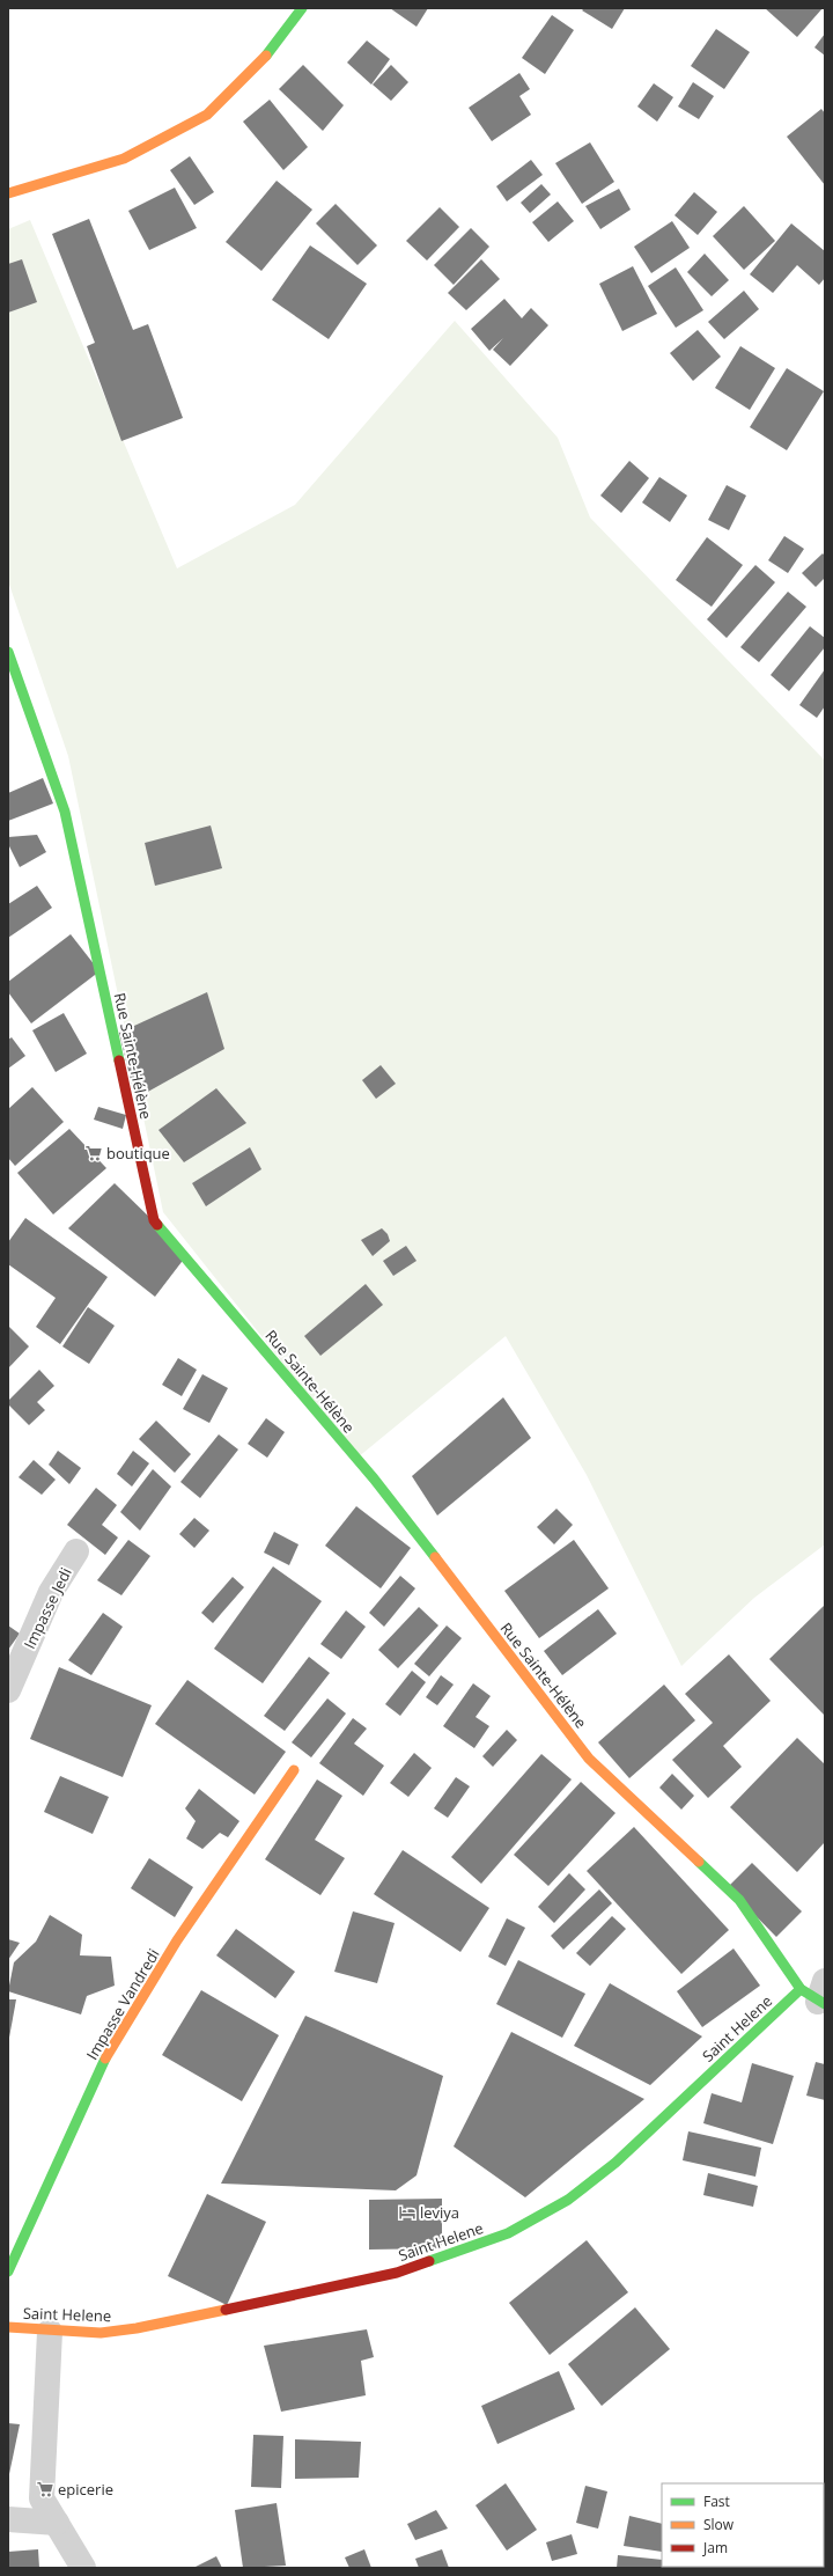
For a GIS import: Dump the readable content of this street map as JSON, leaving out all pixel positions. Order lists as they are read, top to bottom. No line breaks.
{"streets":{"street":["Rue Sainte-Hélène","Impasse Jedi","Impasse Vandredi","Saint Helene"]},"crossings":[["Rue Sainte-Hélène","Saint Helene"]],"places":{"supermarket":["boutique","epicerie"],"hotel":["leviya"]},"legend":["Fast","Slow","Jam"]}
